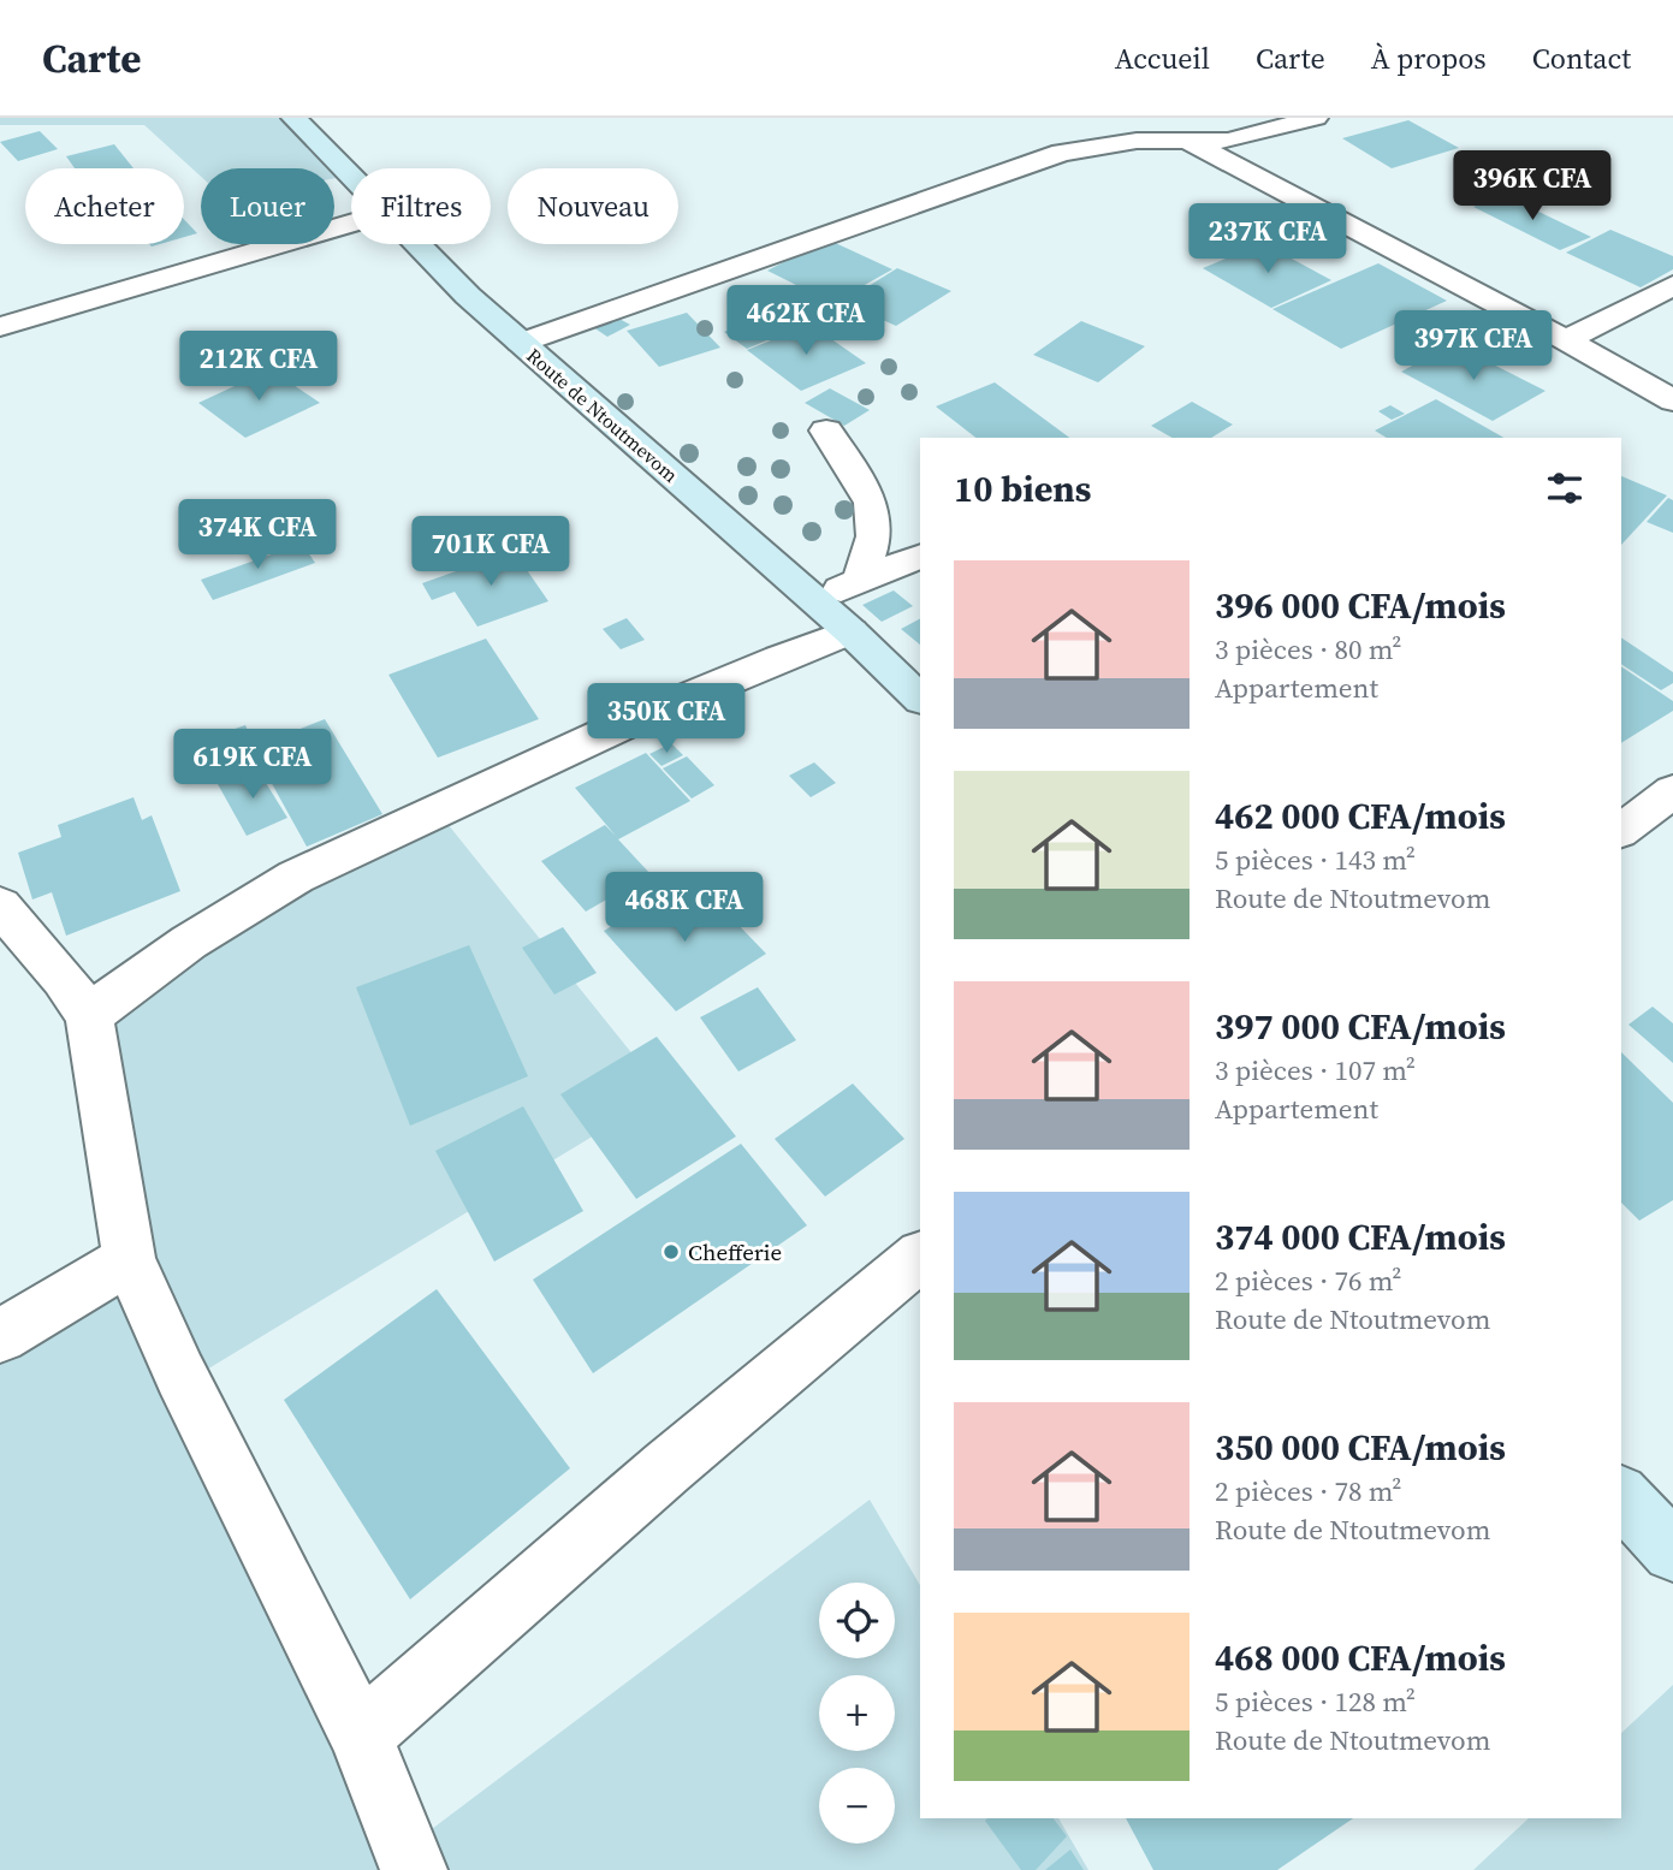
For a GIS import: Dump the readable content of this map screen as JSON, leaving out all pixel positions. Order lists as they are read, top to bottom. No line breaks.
{"streets":{"street":["Route de Ntoutmevom"]},"places":["Chefferie"],"page":{"header":"Carte","nav":["Accueil","Carte","À propos","Contact"],"price":["396K CFA","237K CFA","462K CFA","397K CFA","212K CFA","374K CFA","701K CFA","350K CFA","619K CFA","468K CFA"],"chip":["Acheter","Louer","Filtres","Nouveau"],"heading":"10 biens","list":[{"name":"396 000 CFA/mois","note":"3 pièces · 80 m² · Appartement"},{"name":"462 000 CFA/mois","note":"5 pièces · 143 m² · Route de Ntoutmevom"},{"name":"397 000 CFA/mois","note":"3 pièces · 107 m² · Appartement"},{"name":"374 000 CFA/mois","note":"2 pièces · 76 m² · Route de Ntoutmevom"},{"name":"350 000 CFA/mois","note":"2 pièces · 78 m² · Route de Ntoutmevom"},{"name":"468 000 CFA/mois","note":"5 pièces · 128 m² · Route de Ntoutmevom"}],"map_buttons":["+","−"]}}
